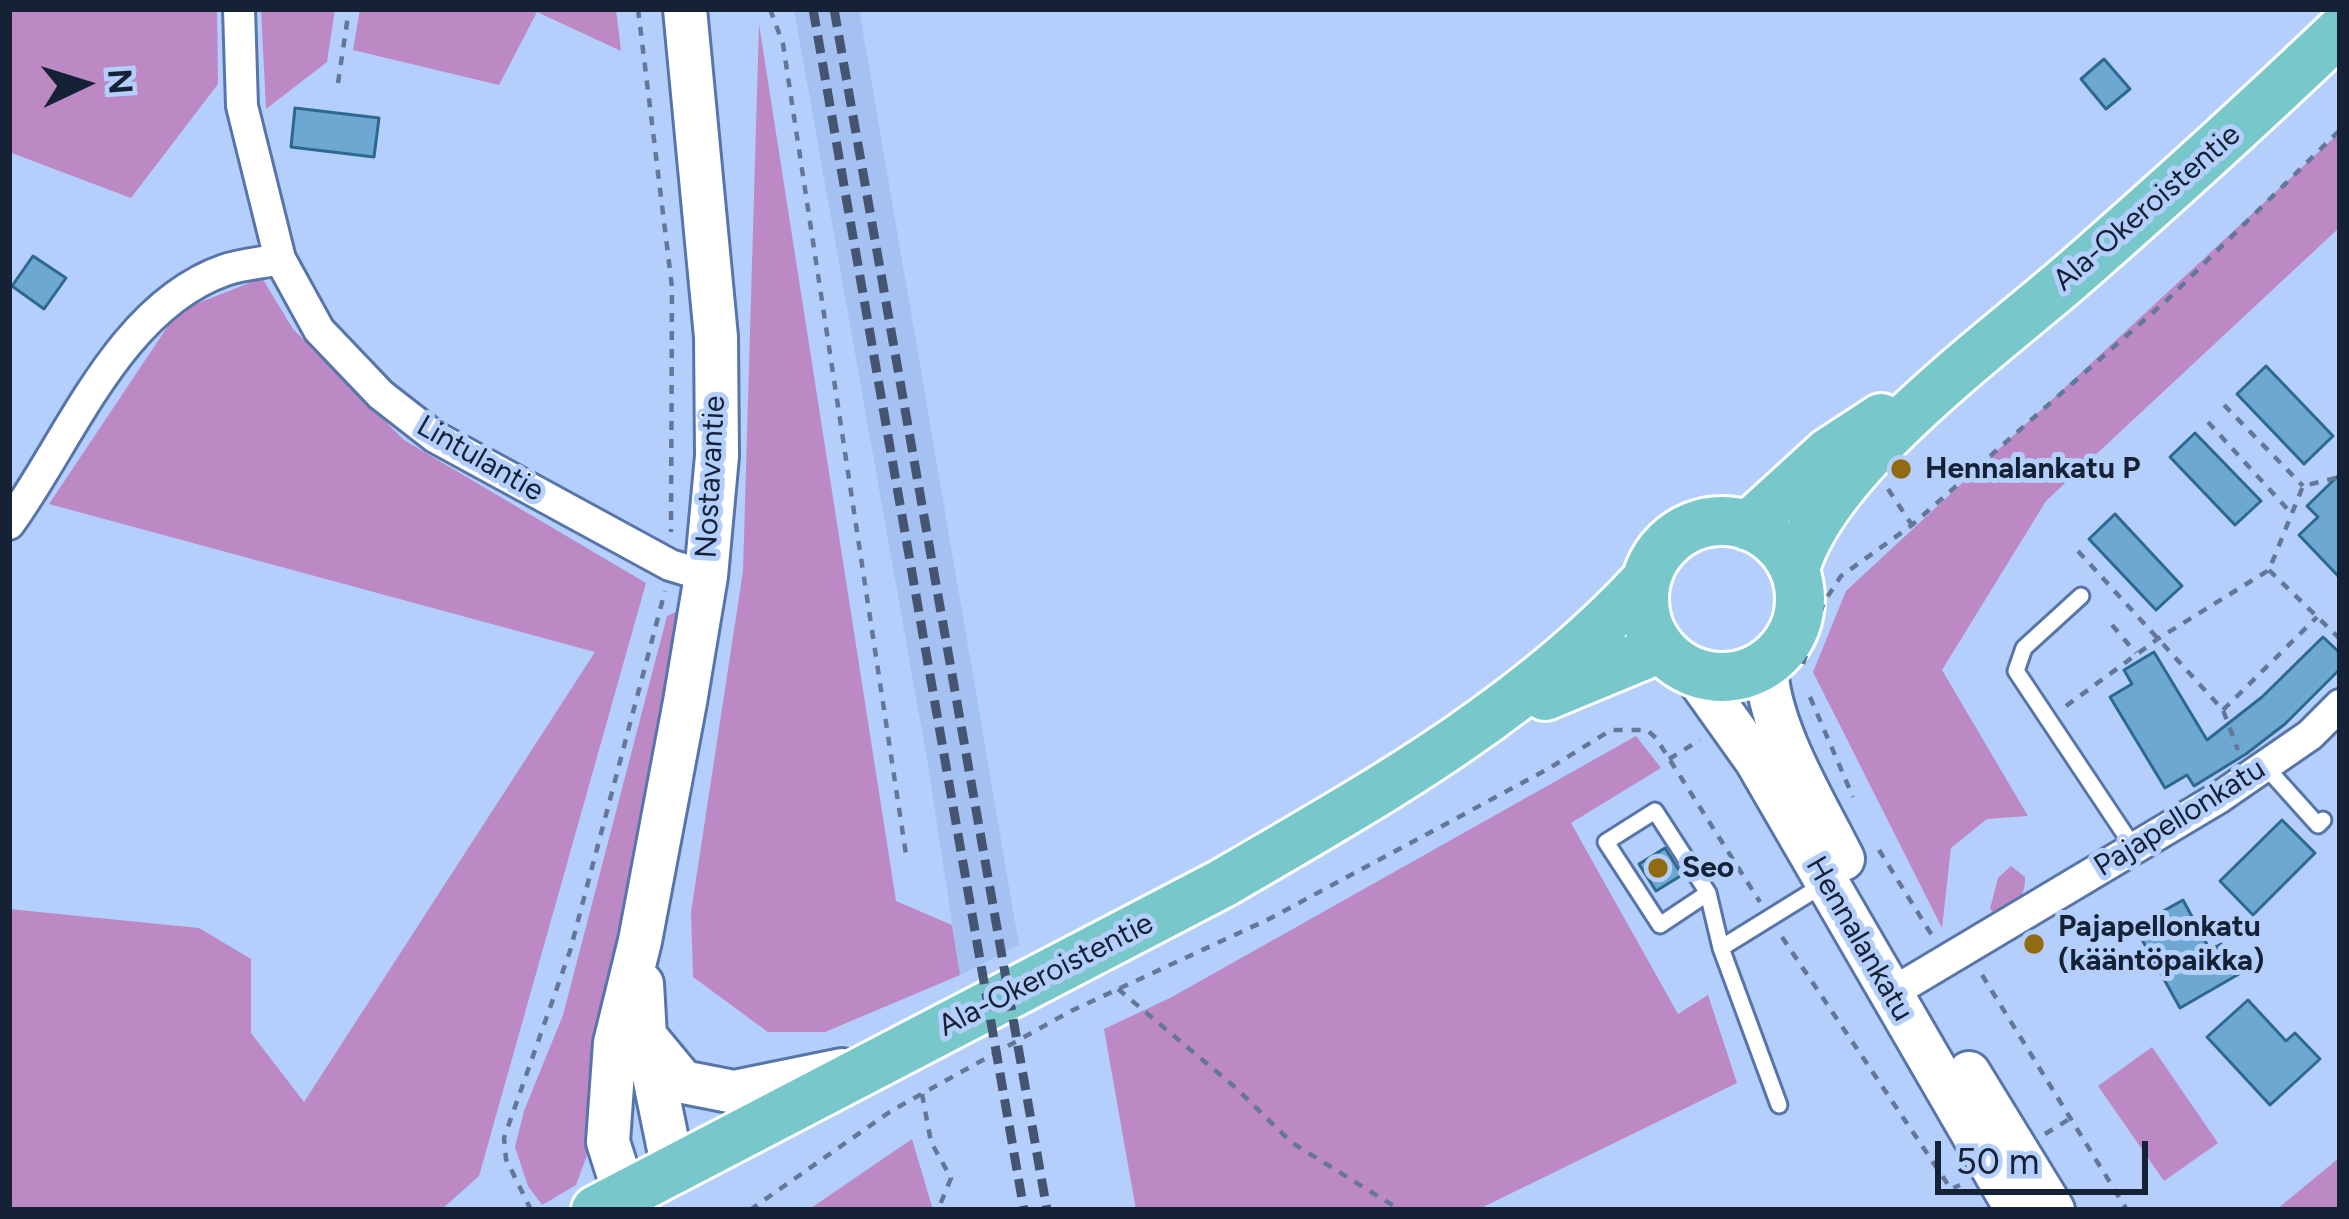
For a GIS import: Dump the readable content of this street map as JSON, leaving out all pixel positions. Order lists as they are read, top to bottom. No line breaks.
{"streets":{"main road":["Ala-Okeroistentie"],"street":["Lintulantie","Nostavantie","Pajapellonkatu","Hennalankatu"]},"crossings":[["Ala-Okeroistentie","Nostavantie"],["Ala-Okeroistentie","Hennalankatu"],["Lintulantie","Nostavantie"],["Pajapellonkatu","Hennalankatu"]],"places":["Hennalankatu P","Seo","Pajapellonkatu (kääntöpaikka)"],"scale_bar":"50 m","north":"right"}
